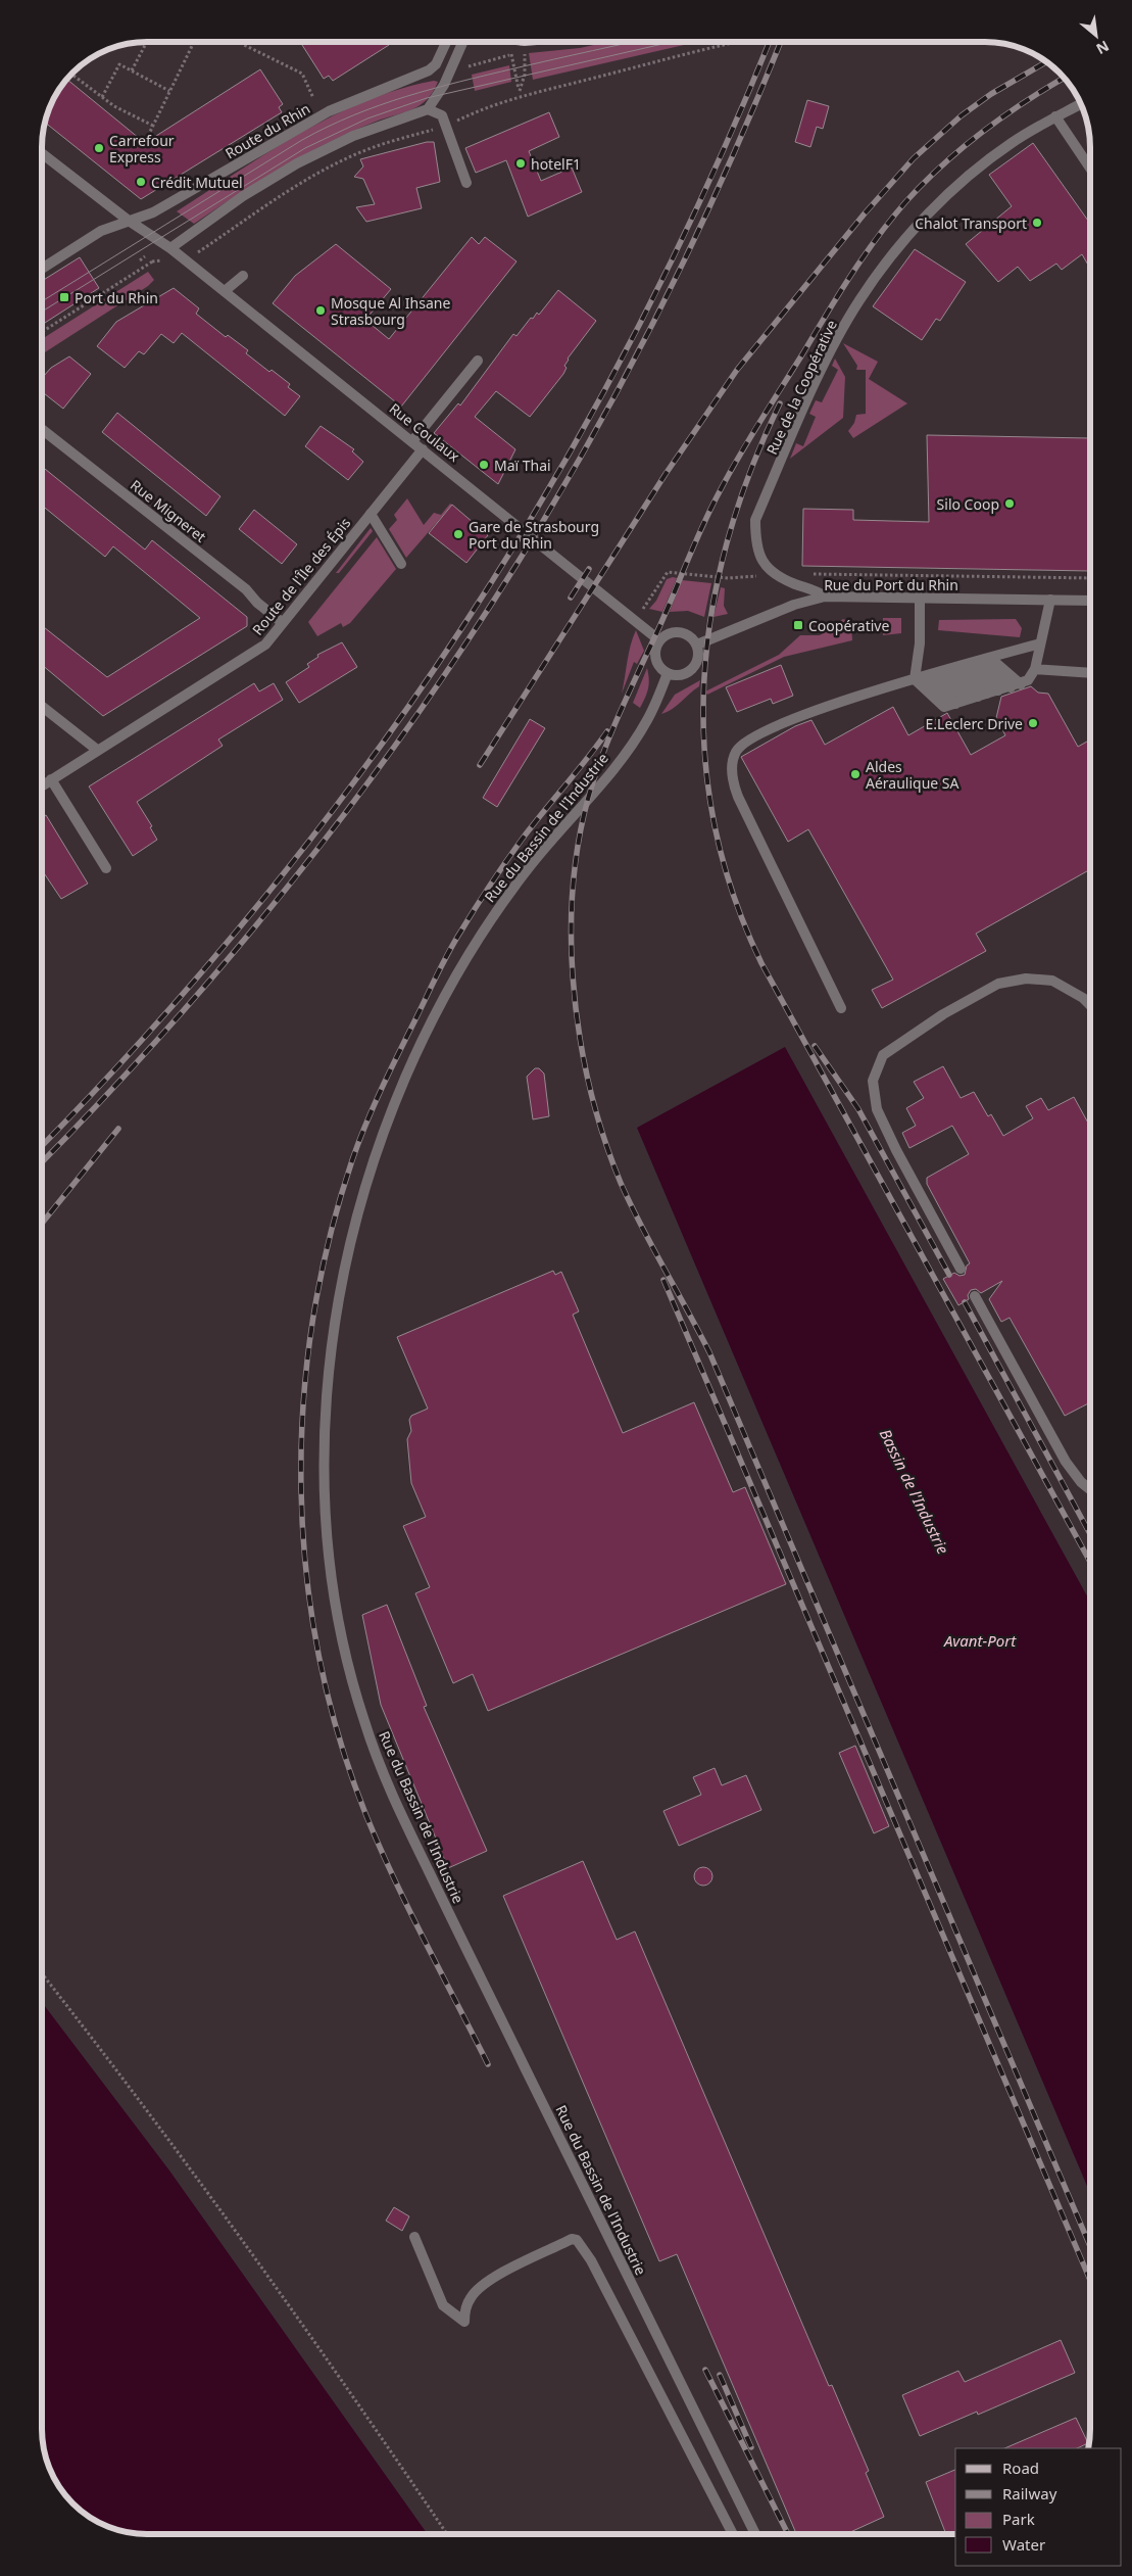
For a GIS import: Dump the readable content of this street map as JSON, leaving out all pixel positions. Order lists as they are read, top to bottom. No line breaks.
{"streets":{"street":["Route du Rhin","Rue de la Coopérative","Rue Coulaux","Rue Migneret","Route de l'Île des Épis","Rue du Port du Rhin","Rue du Bassin de l'Industrie"]},"crossings":[["Route du Rhin","Rue Coulaux"],["Rue Coulaux","Route de l'Île des Épis"],["Rue Coulaux","Rue du Port du Rhin"],["Rue Coulaux","Rue du Bassin de l'Industrie"],["Rue Migneret","Route de l'Île des Épis"],["Rue du Port du Rhin","Rue du Bassin de l'Industrie"]],"water":["Bassin de l'Industrie","Avant-Port"],"places":{"other":["Carrefour Express","hotelF1","Crédit Mutuel","Chalot Transport","Mosque Al Ihsane Strasbourg","Maï Thai","Silo Coop","Gare de Strasbourg Port du Rhin","E.Leclerc Drive","Aldes Aéraulique SA"],"transit":["Port du Rhin","Coopérative"]},"legend":["Road","Railway","Park","Water"],"north":"bottom right"}
